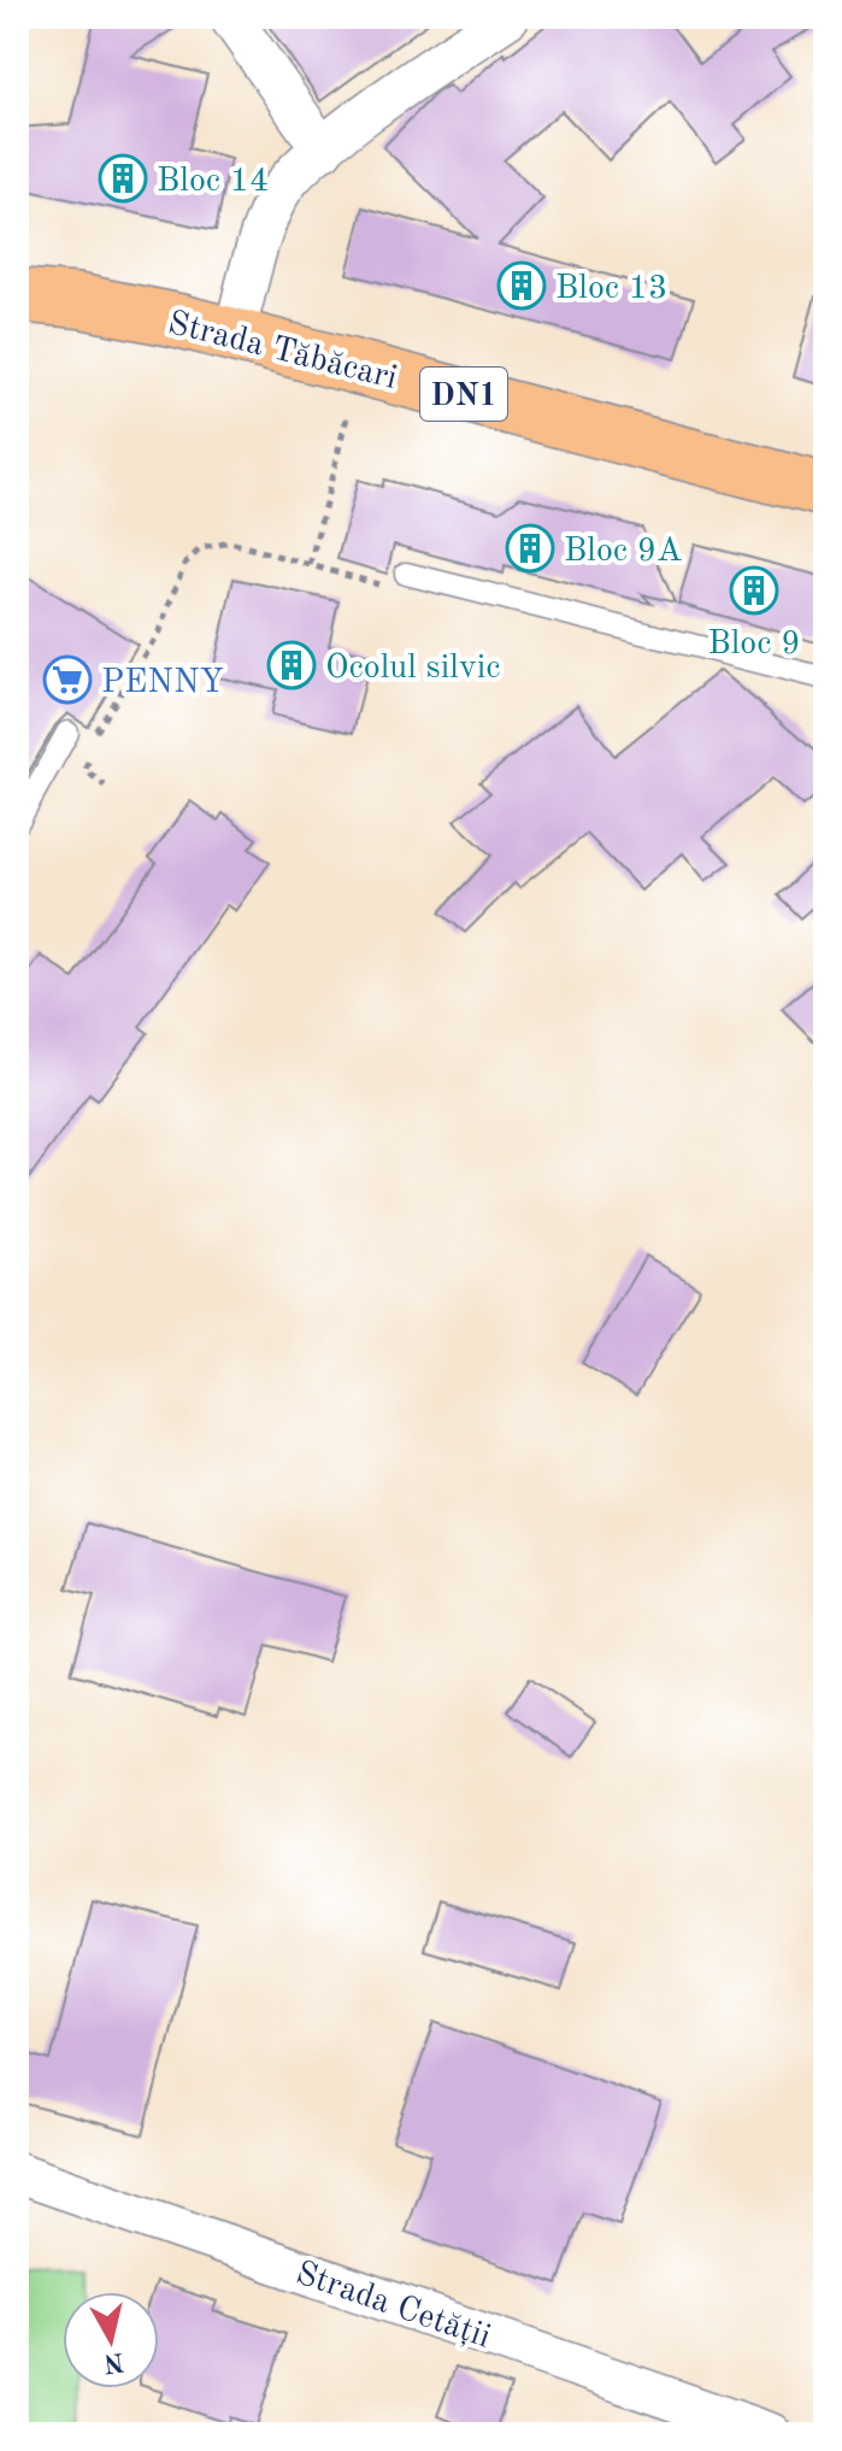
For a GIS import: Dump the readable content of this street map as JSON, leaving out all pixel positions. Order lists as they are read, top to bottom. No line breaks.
{"streets":{"main road":["Strada Tăbăcari","DN1"],"street":["Strada Cetății"]},"places":{"building":["Bloc 14","Bloc 13","Bloc 9A","Bloc 9","Ocolul silvic"],"supermarket":["PENNY"]},"north":"bottom"}
